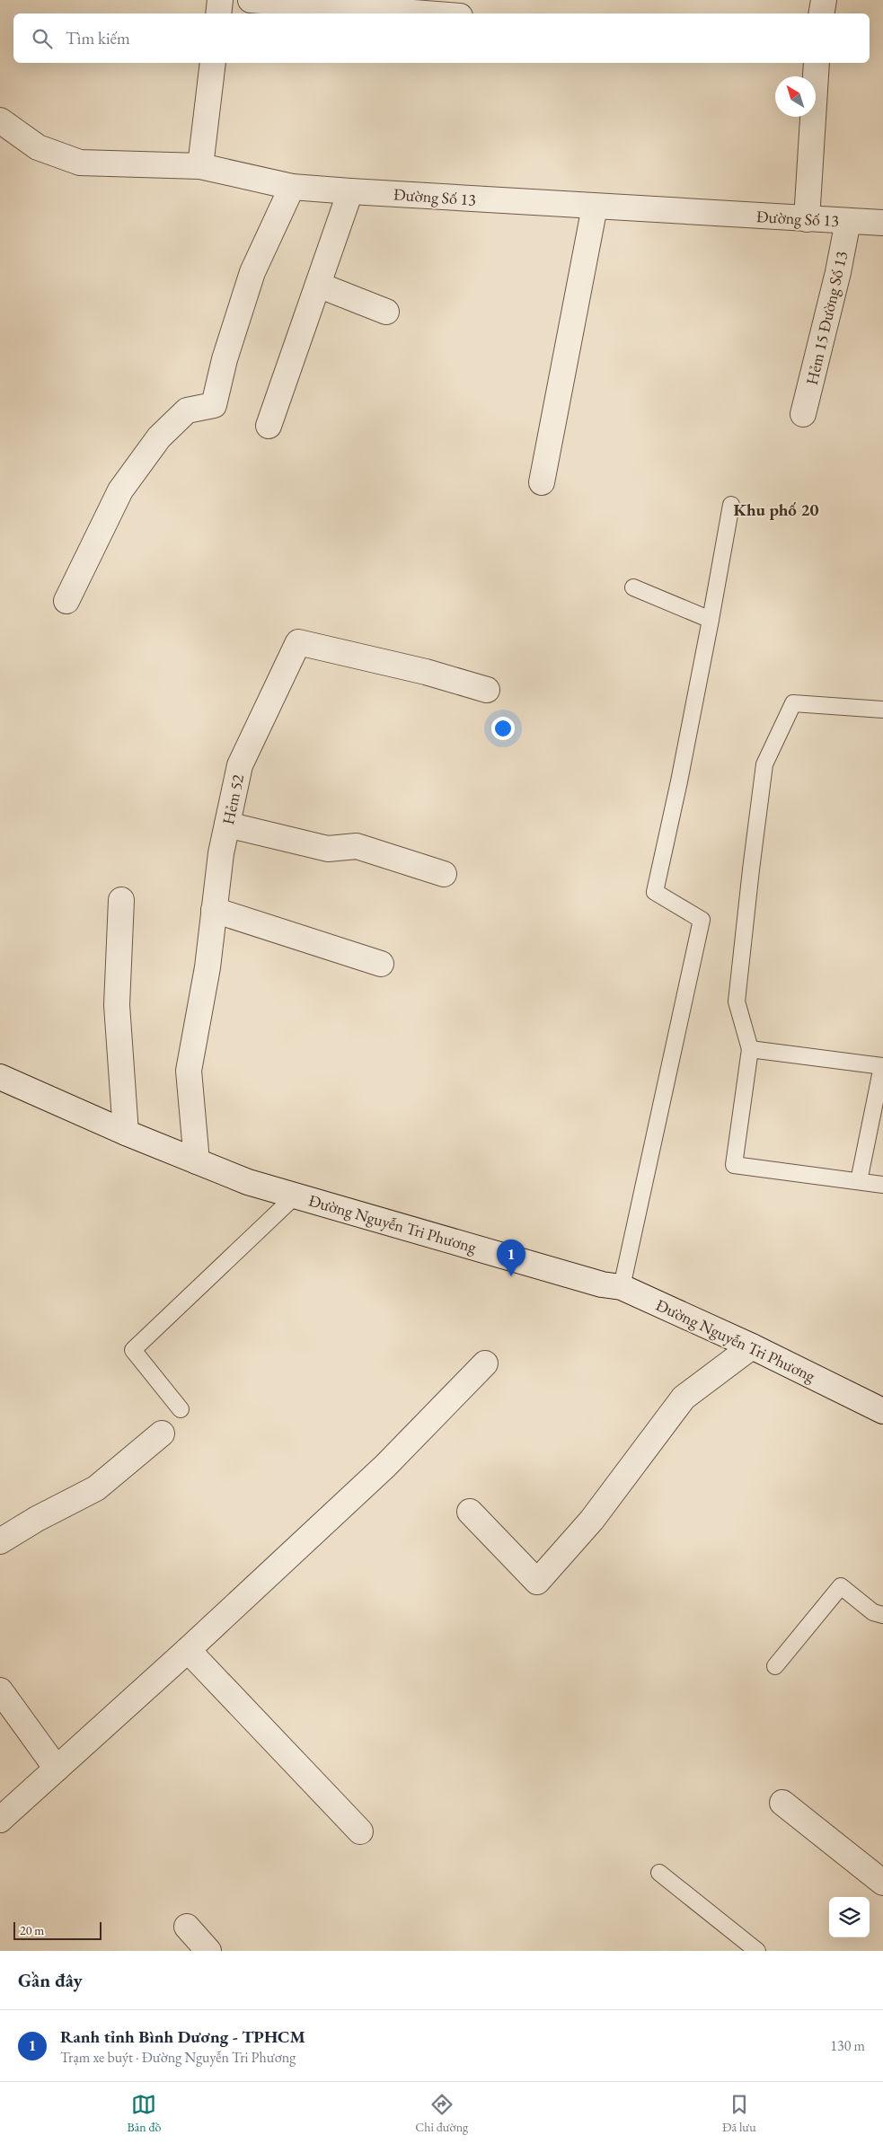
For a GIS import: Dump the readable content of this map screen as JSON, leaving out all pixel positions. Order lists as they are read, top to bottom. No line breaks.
{"streets":{"street":["Đường Số 13","Hẻm 15 Đường Số 13","Hẻm 52","Đường Nguyễn Tri Phương"]},"crossings":[["Đường Số 13","Hẻm 15 Đường Số 13"],["Hẻm 52","Đường Nguyễn Tri Phương"]],"districts":["Khu phố 20"],"scale_bar":"20 m","north":"top left","page":{"search":"Tìm kiếm","pins":"1","scale":"20 m","heading":"Gần đây","list":[{"mark":"1","name":"Ranh tỉnh Bình Dương - TPHCM","note":"Trạm xe buýt · Đường Nguyễn Tri Phương","value":"130 m"}],"nav":["Bản đồ","Chỉ đường","Đã lưu"]}}
